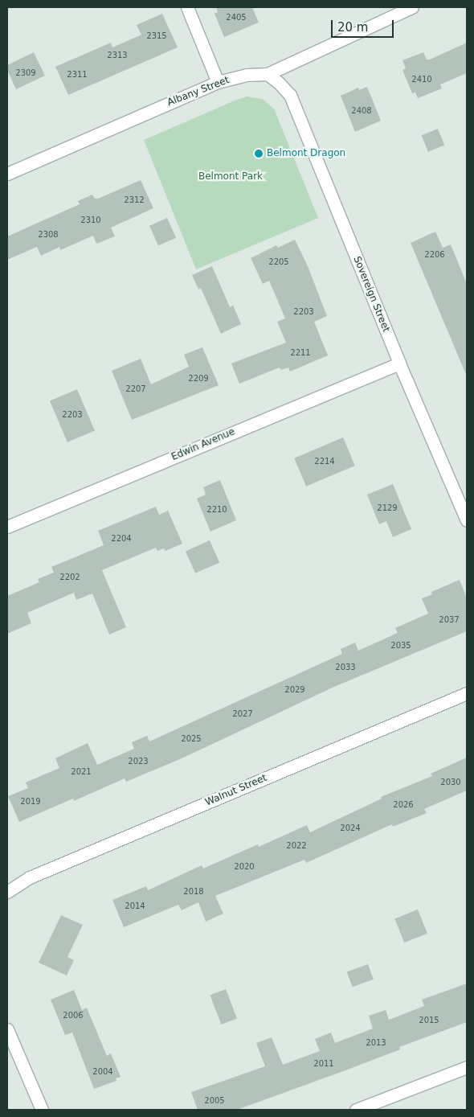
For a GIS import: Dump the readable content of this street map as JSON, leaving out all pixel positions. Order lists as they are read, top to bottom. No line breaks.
{"streets":{"street":["Albany Street","Sovereign Street","Edwin Avenue","Walnut Street"]},"crossings":[["Albany Street","Sovereign Street"],["Sovereign Street","Edwin Avenue"]],"parks":["Belmont Park"],"places":["Belmont Dragon"],"house_numbers":["2405","2315","2313","2309","2311","2410","2408","2312","2310","2308","2206","2205","2203","2211","2209","2207","2203","2214","2129","2210","2204","2202","2037","2035","2033","2029","2027","2025","2023","2021","2030","2019","2026","2024","2022","2020","2018","2014","2006","2015","2013","2011","2004","2005"],"scale_bar":"20 m"}
